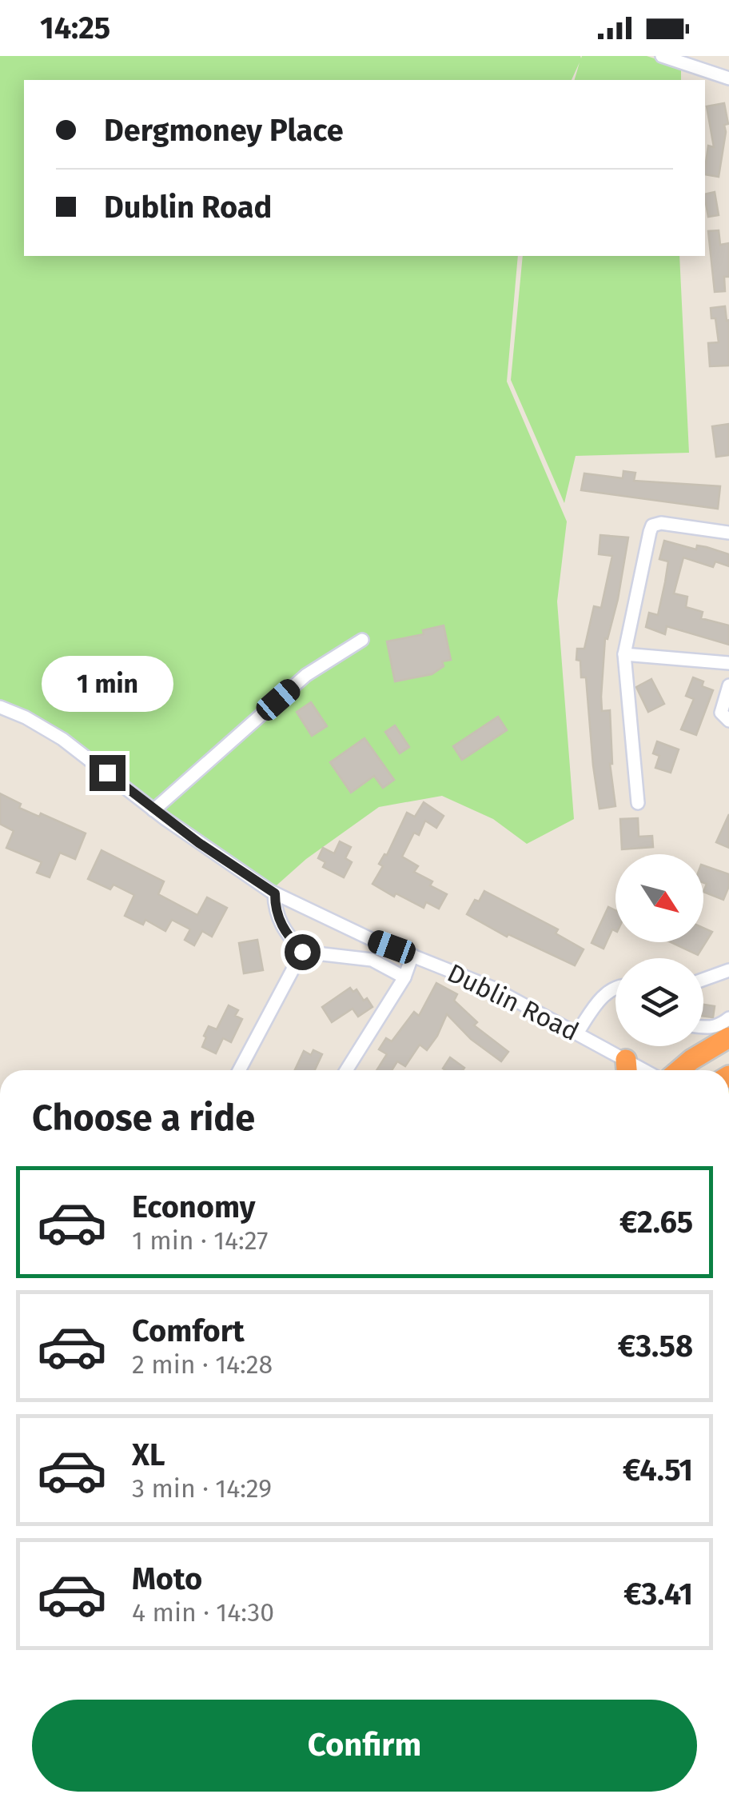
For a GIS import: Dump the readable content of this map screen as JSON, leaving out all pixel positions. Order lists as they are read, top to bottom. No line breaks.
{"streets":{"street":["Dublin Road"]},"north":"bottom right","page":{"status":"14:25","banner":["Dergmoney Place","Dublin Road"],"bubble":"1 min","heading":"Choose a ride","list":[{"name":"Economy","note":"1 min · 14:27","value":"€2.65"},{"name":"Comfort","note":"2 min · 14:28","value":"€3.58"},{"name":"XL","note":"3 min · 14:29","value":"€4.51"},{"name":"Moto","note":"4 min · 14:30","value":"€3.41"}],"buttons":"Confirm"}}
